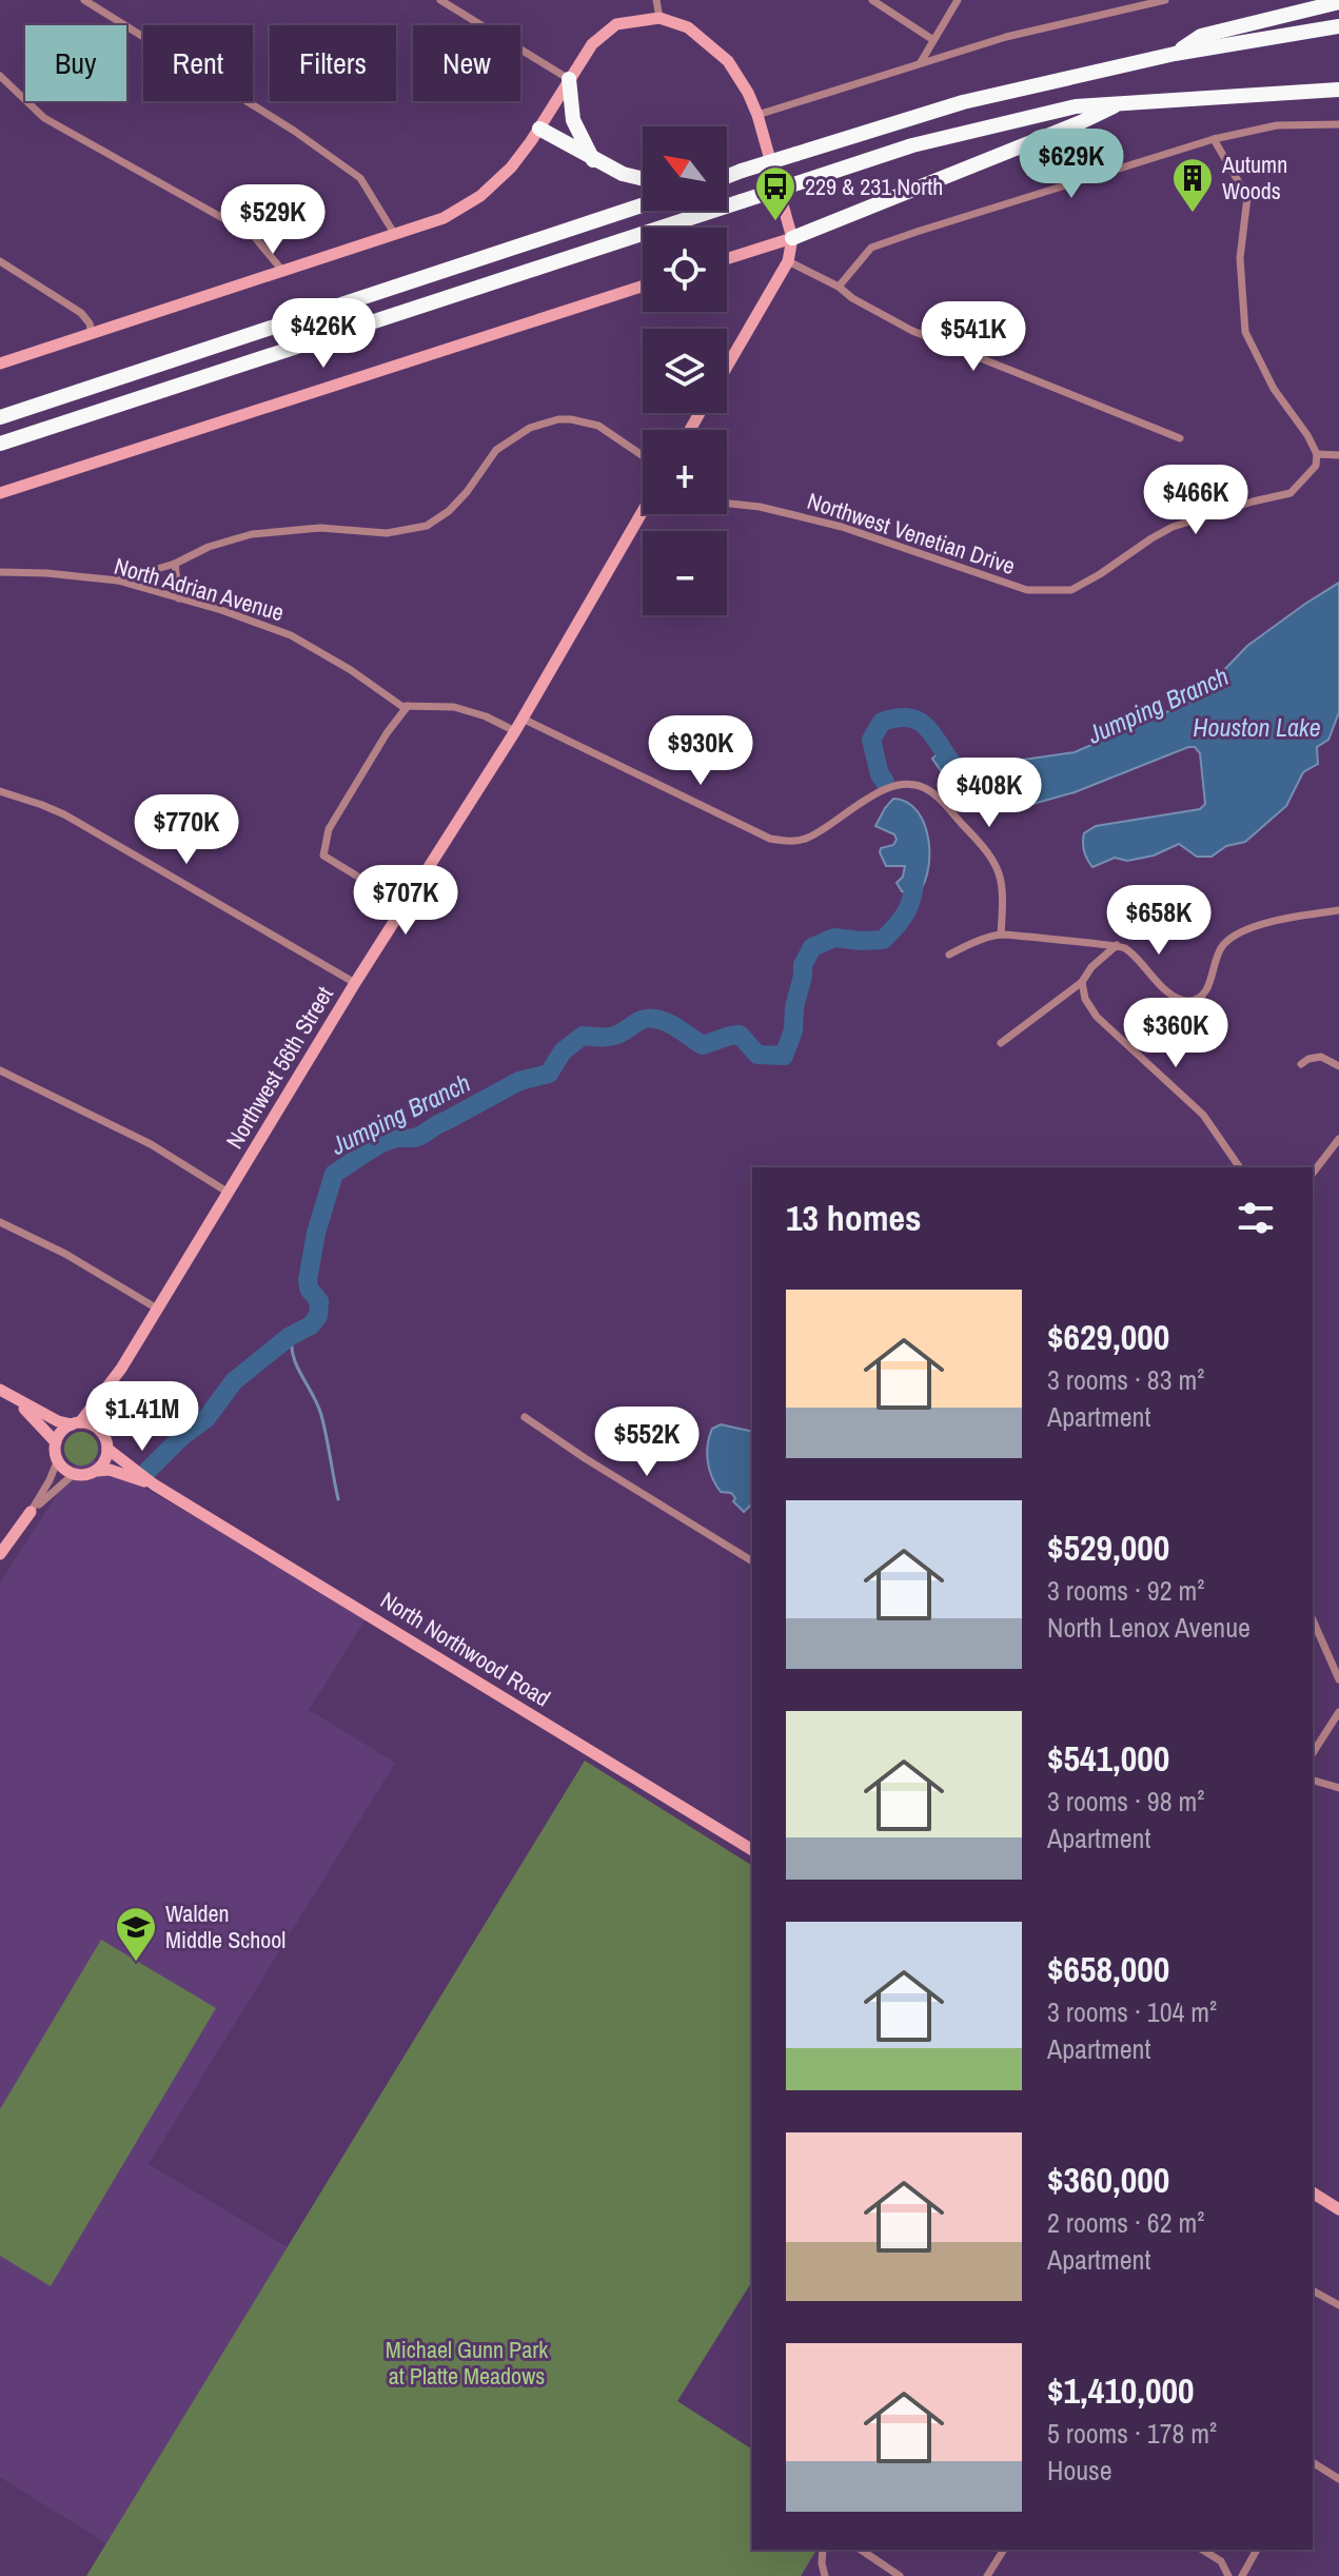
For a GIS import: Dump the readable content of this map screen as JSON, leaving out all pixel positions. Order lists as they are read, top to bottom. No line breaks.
{"streets":{"street":["Northwest Venetian Drive","North Adrian Avenue","Northwest 56th Street","North Northwood Road"]},"crossings":[["North Adrian Avenue","Northwest 56th Street"],["Northwest 56th Street","North Northwood Road"]],"water":["Jumping Branch","Houston Lake"],"parks":["Michael Gunn Park at Platte Meadows"],"places":{"building":["Autumn Woods"],"bus stop":["229 & 231 North"],"school or university":["Walden Middle School"]},"north":"top left","page":{"chip":["Buy","Rent","Filters","New"],"map_buttons":["+","−"],"price":["$629K","$529K","$426K","$541K","$466K","$930K","$408K","$770K","$707K","$658K","$360K","$1.41M","$552K"],"heading":"13 homes","list":[{"name":"$629,000","note":"3 rooms · 83 m² · Apartment"},{"name":"$529,000","note":"3 rooms · 92 m² · North Lenox Avenue"},{"name":"$541,000","note":"3 rooms · 98 m² · Apartment"},{"name":"$658,000","note":"3 rooms · 104 m² · Apartment"},{"name":"$360,000","note":"2 rooms · 62 m² · Apartment"},{"name":"$1,410,000","note":"5 rooms · 178 m² · House"}]}}
